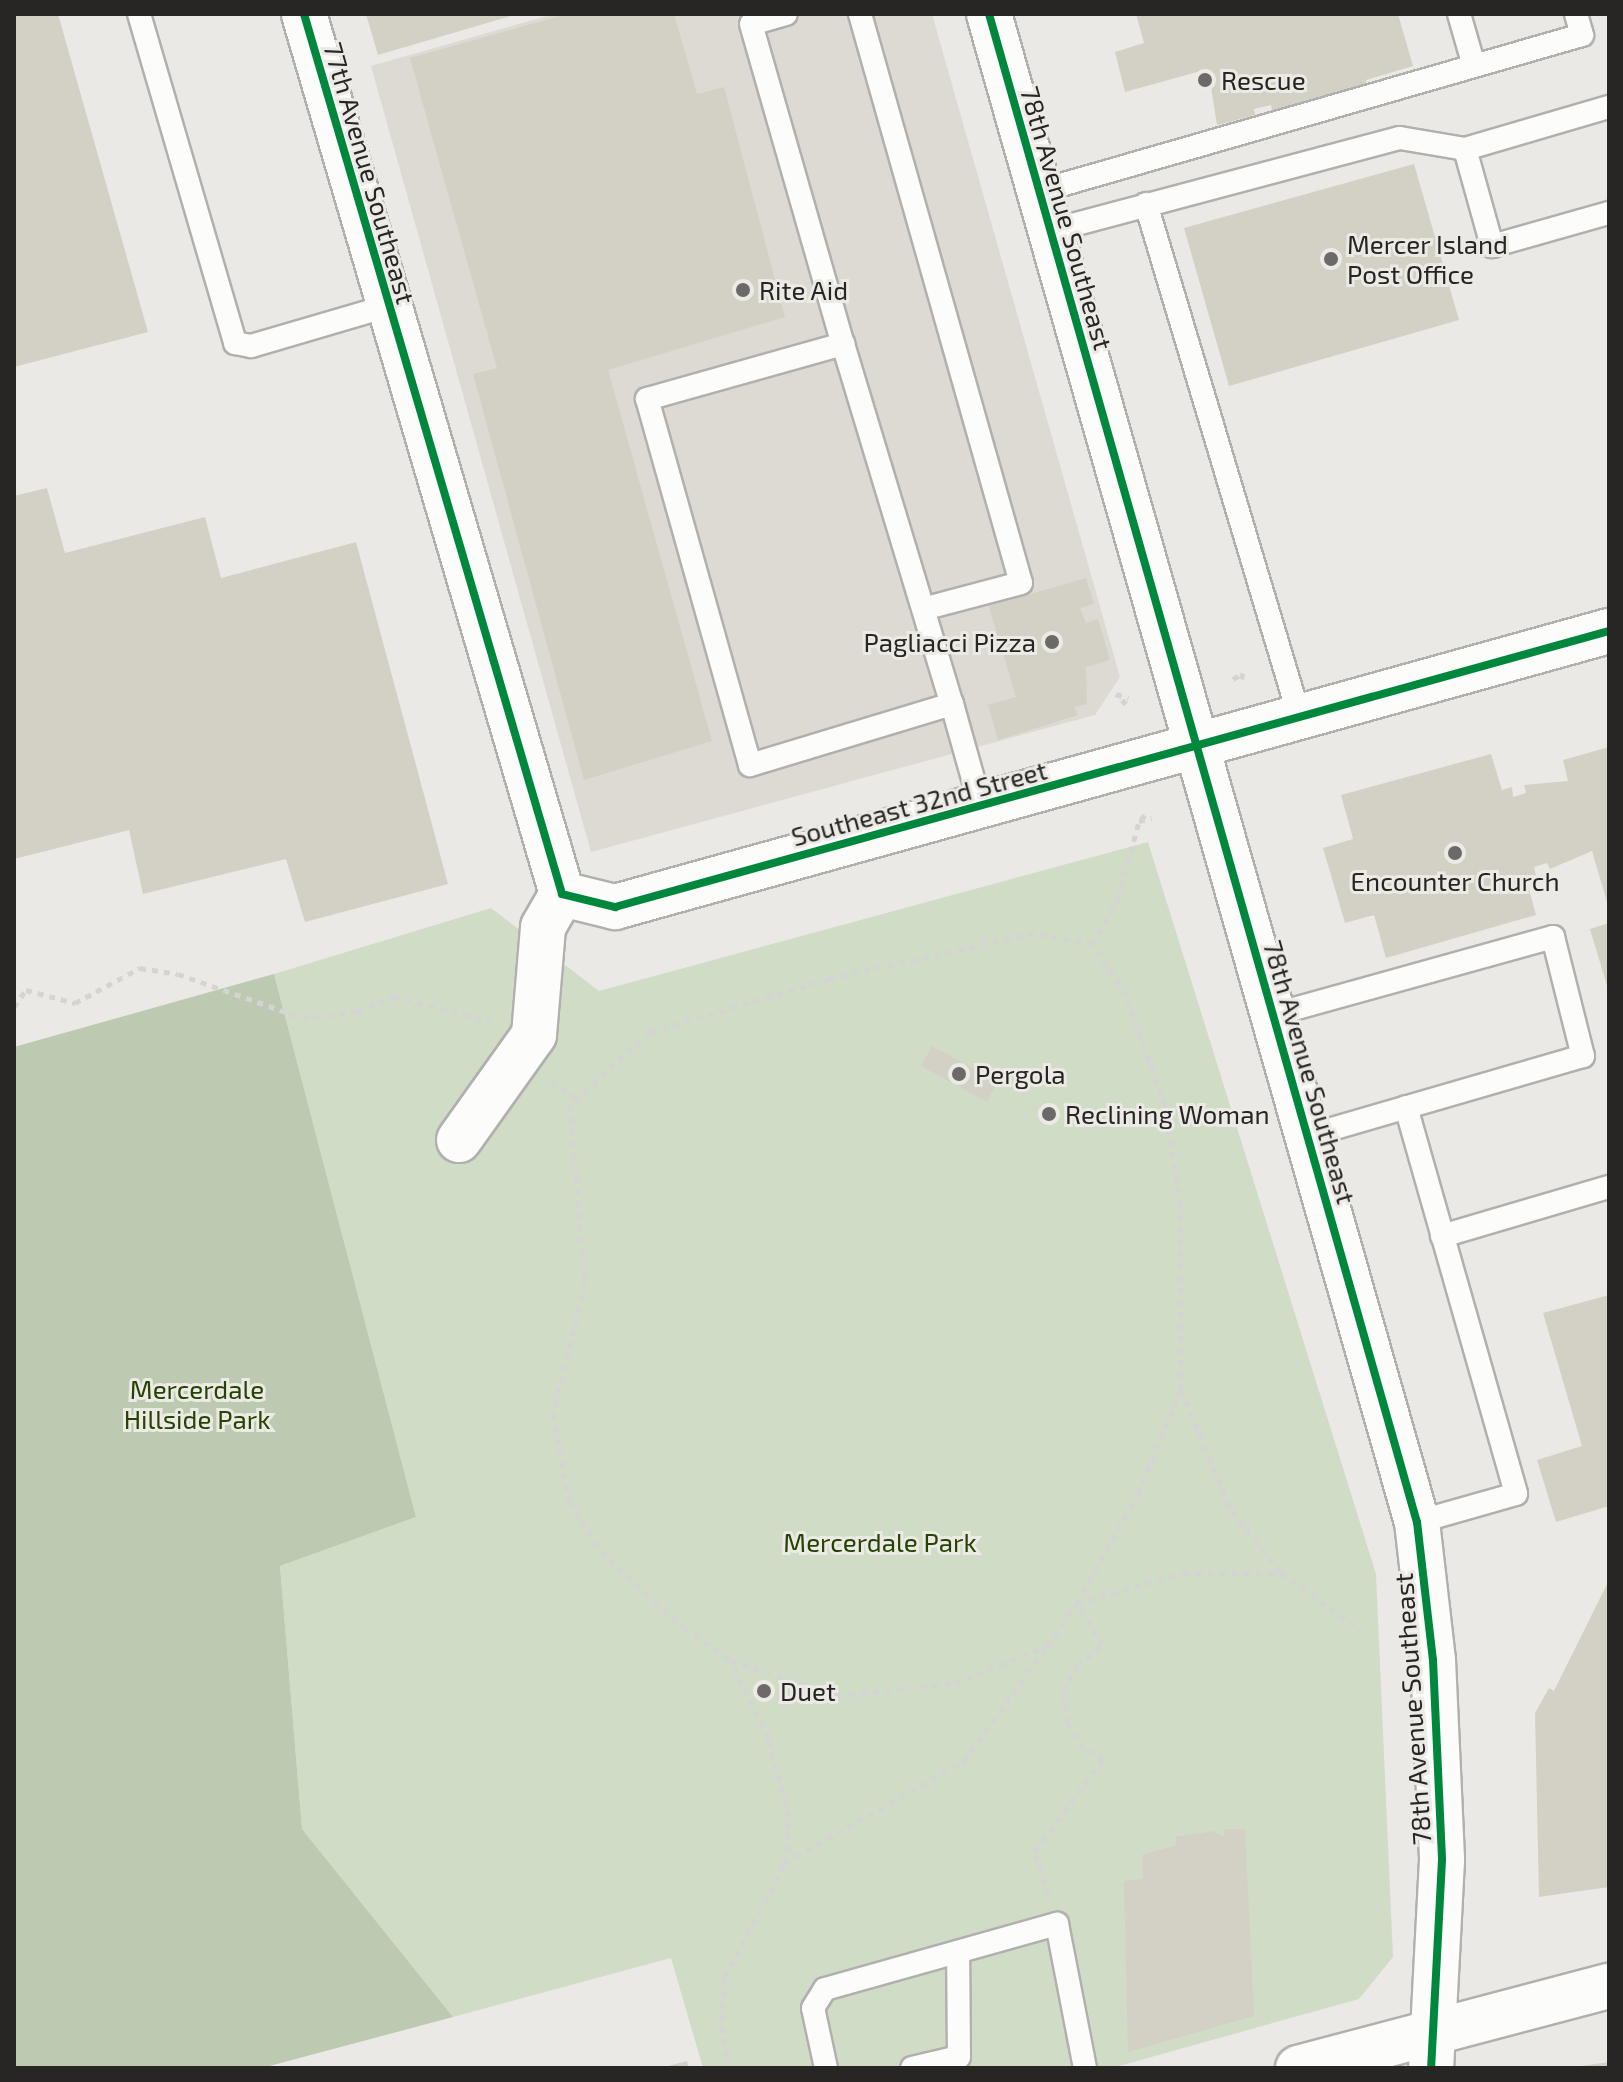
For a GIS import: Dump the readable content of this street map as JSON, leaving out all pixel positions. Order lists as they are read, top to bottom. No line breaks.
{"streets":{"street":["77th Avenue Southeast","78th Avenue Southeast","Southeast 32nd Street"]},"crossings":[["77th Avenue Southeast","Southeast 32nd Street"],["78th Avenue Southeast","Southeast 32nd Street"]],"parks":["Mercerdale Hillside Park","Mercerdale Park"],"places":["Rescue","Mercer Island Post Office","Rite Aid","Pagliacci Pizza","Encounter Church","Pergola","Reclining Woman","Duet"]}
